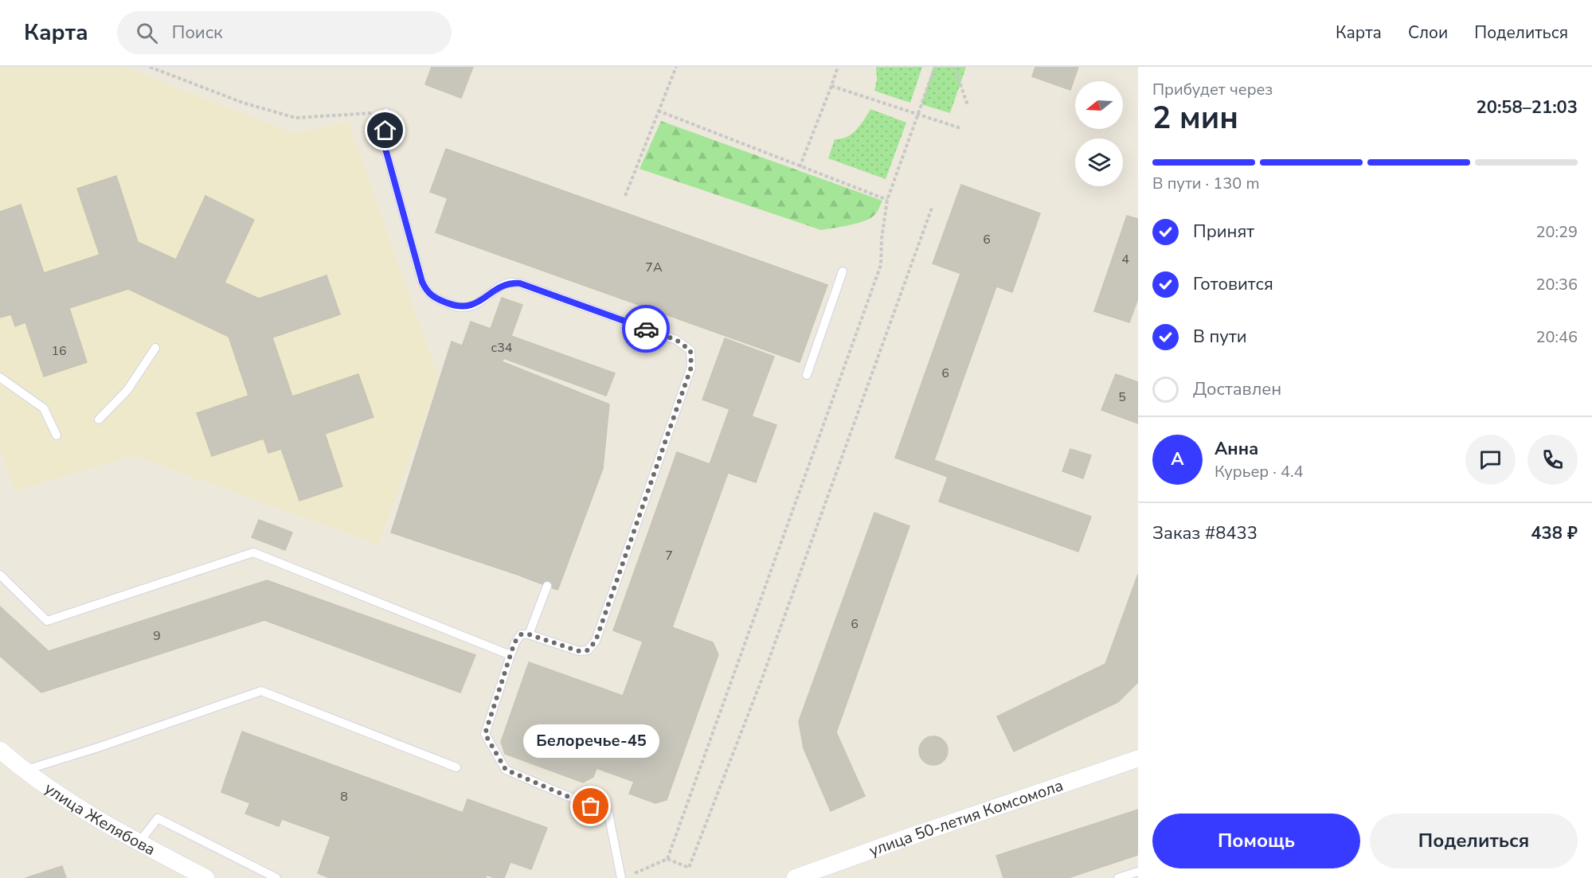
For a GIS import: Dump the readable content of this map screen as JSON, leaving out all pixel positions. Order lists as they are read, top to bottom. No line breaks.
{"streets":{"street":["улица 50-летия Комсомола","улица Желябова"]},"places":["Белоречье-45"],"house_numbers":["6","4","7А","с34","16","6","5","7","6","9","8"],"north":"left","page":{"header":"Карта","search":"Поиск","nav":["Карта","Слои","Поделиться"],"heading":["2 мин","Прибудет через","20:58–21:03"],"panel":["Анна","Курьер · 4.4","Заказ #8433","438 ₽"],"bar":"В пути · 130 m","list":[["Принят","20:29"],["Готовится","20:36"],["В пути","20:46"],"Доставлен"],"round":"А","bubble":"Белоречье-45","buttons":["Помощь","Поделиться"]}}
